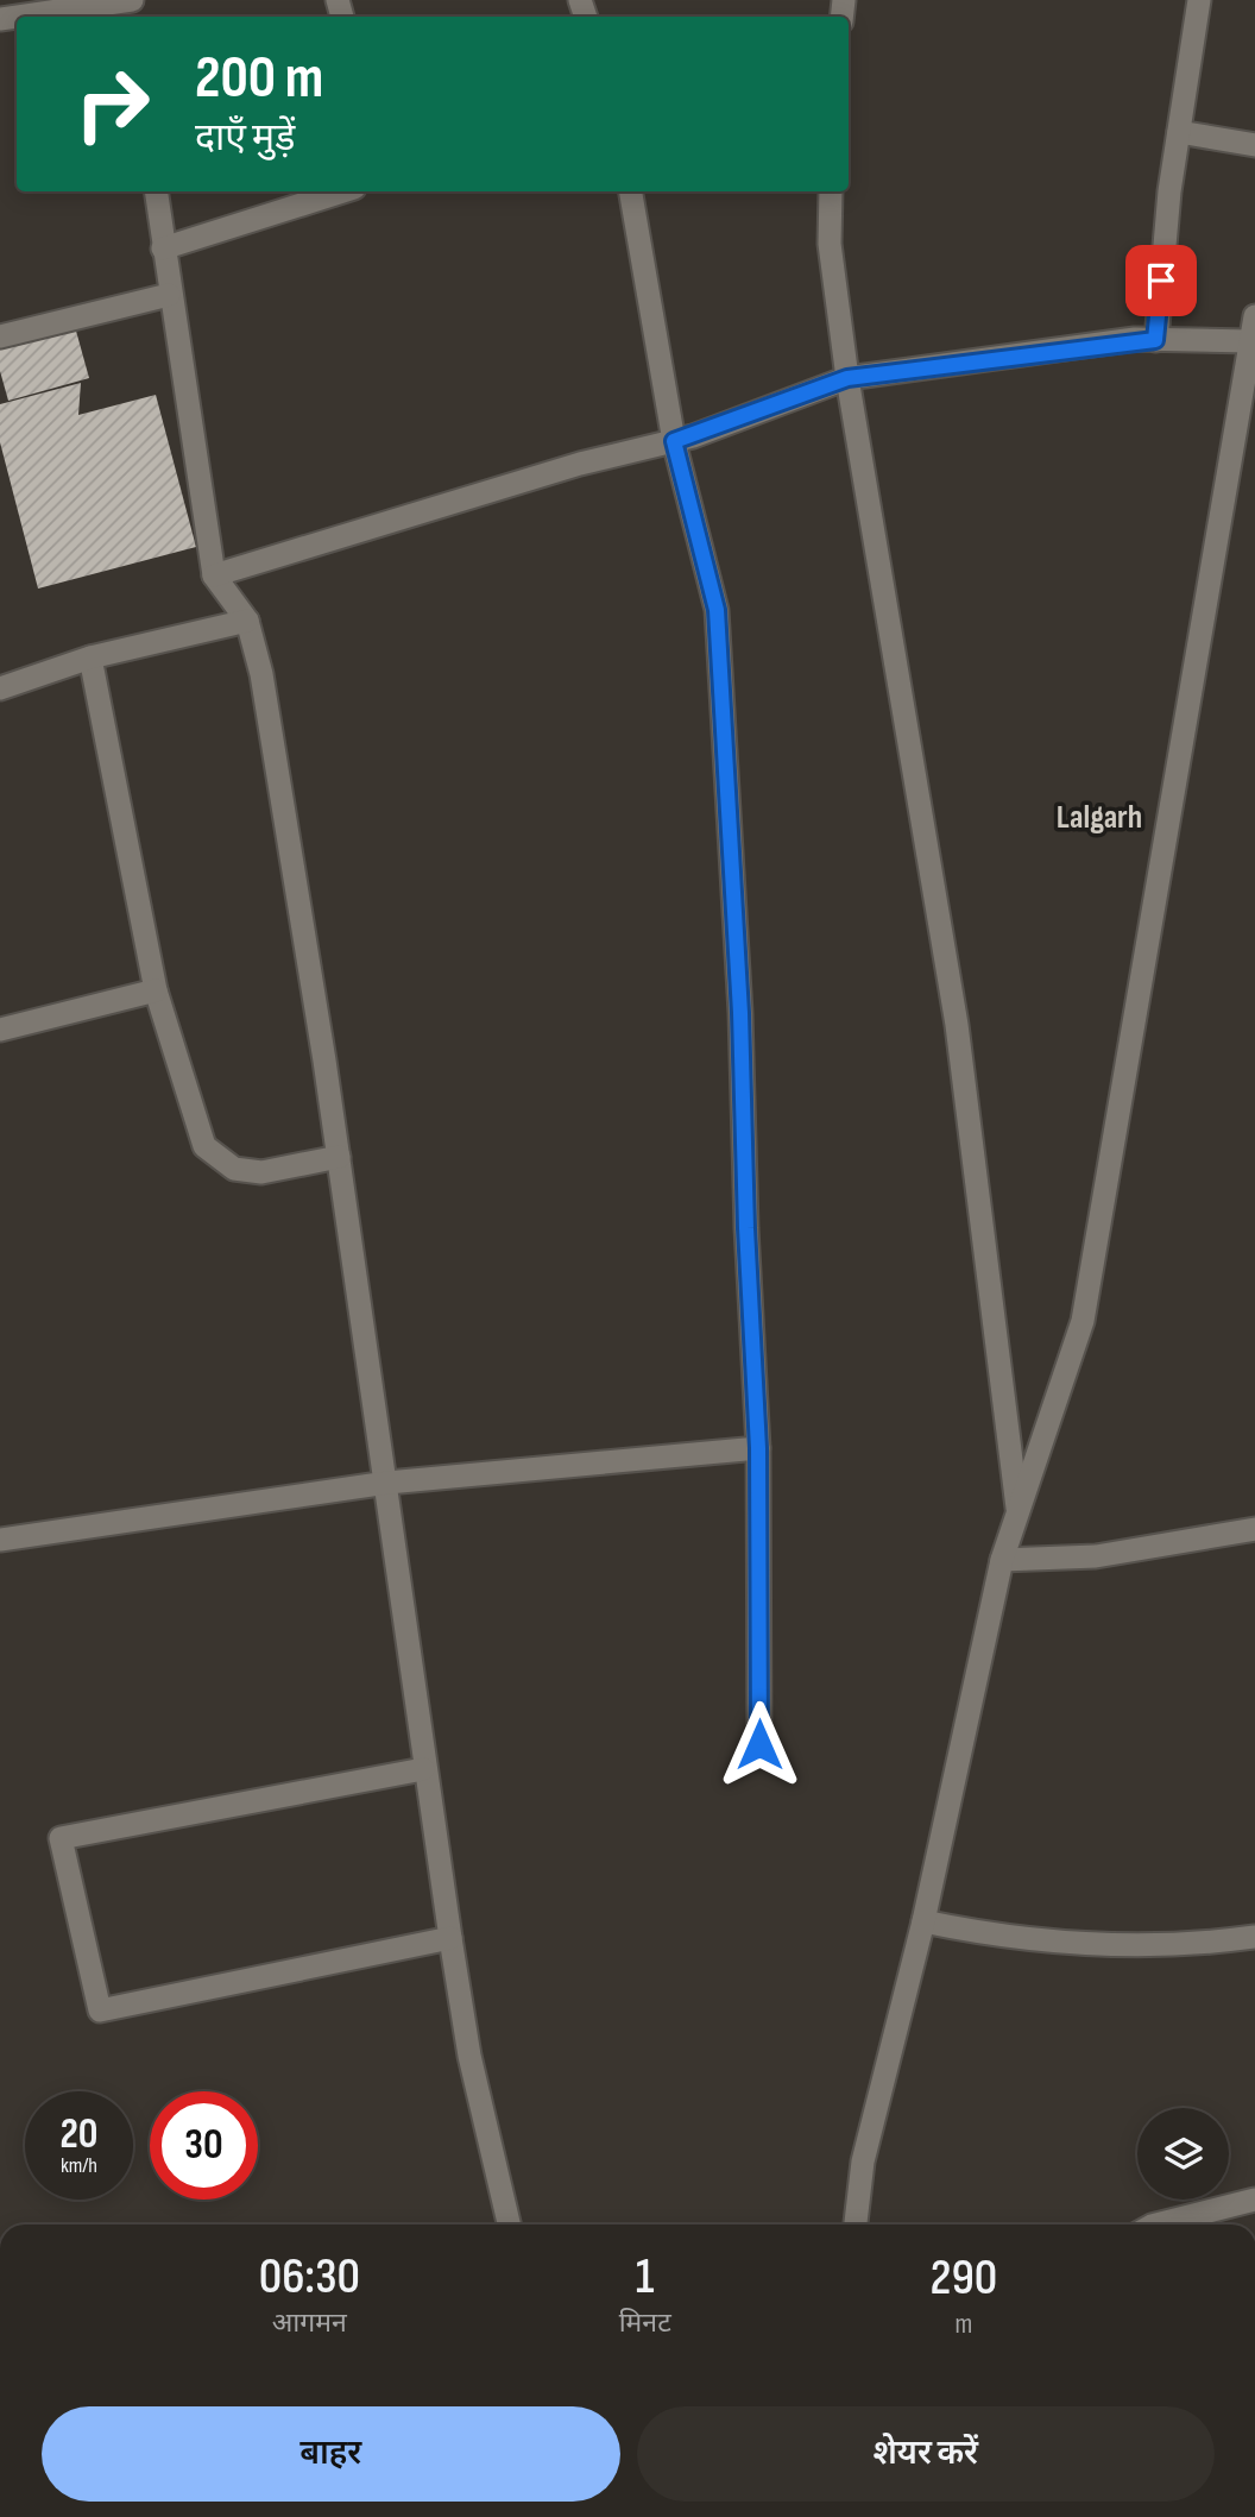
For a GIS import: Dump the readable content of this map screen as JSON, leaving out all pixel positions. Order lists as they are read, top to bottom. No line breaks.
{"districts":["Lalgarh"],"page":{"turn":["200 m","दाएँ मुड़ें"],"speed":"20 km/h","limit":"30","eta":["06:30","आगमन","1","मिनट","290","m"],"buttons":["बाहर","शेयर करें"]}}
